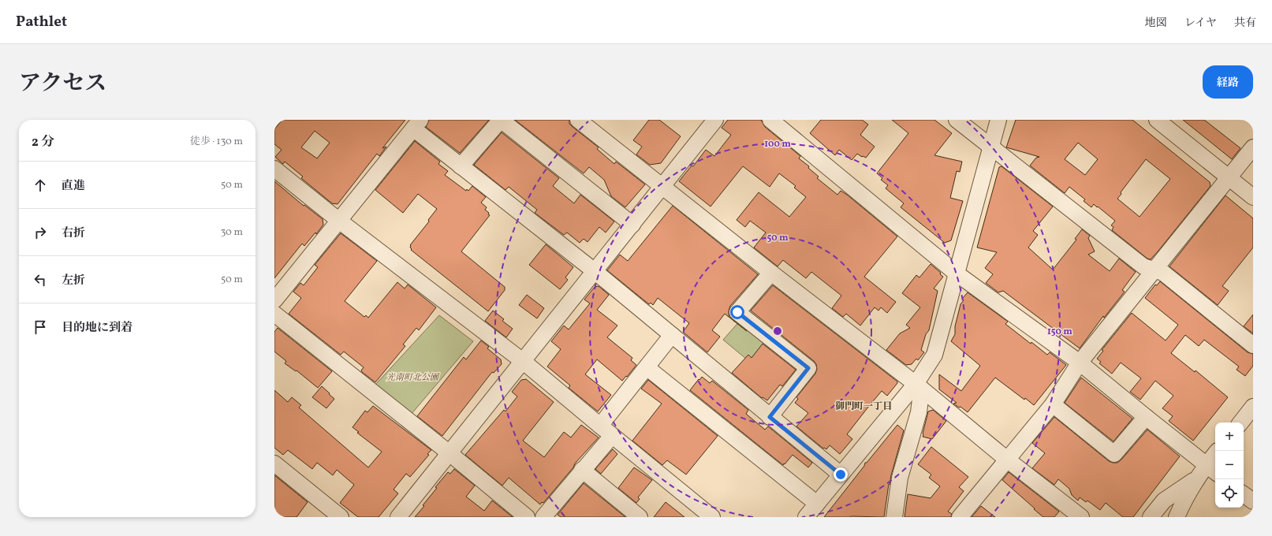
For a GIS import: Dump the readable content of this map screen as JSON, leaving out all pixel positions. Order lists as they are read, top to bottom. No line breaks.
{"districts":["御門町一丁目"],"parks":["光南町北公園"],"page":{"header":"Pathlet","nav":["地図","レイヤ","共有"],"title":"アクセス","buttons":"経路","heading":["2 分","徒歩 · 130 m"],"list":[["直進","50 m"],["右折","30 m"],["左折","50 m"],"目的地に到着"],"map_buttons":["+","−"]},"rings":["100 m","50 m","150 m"]}
